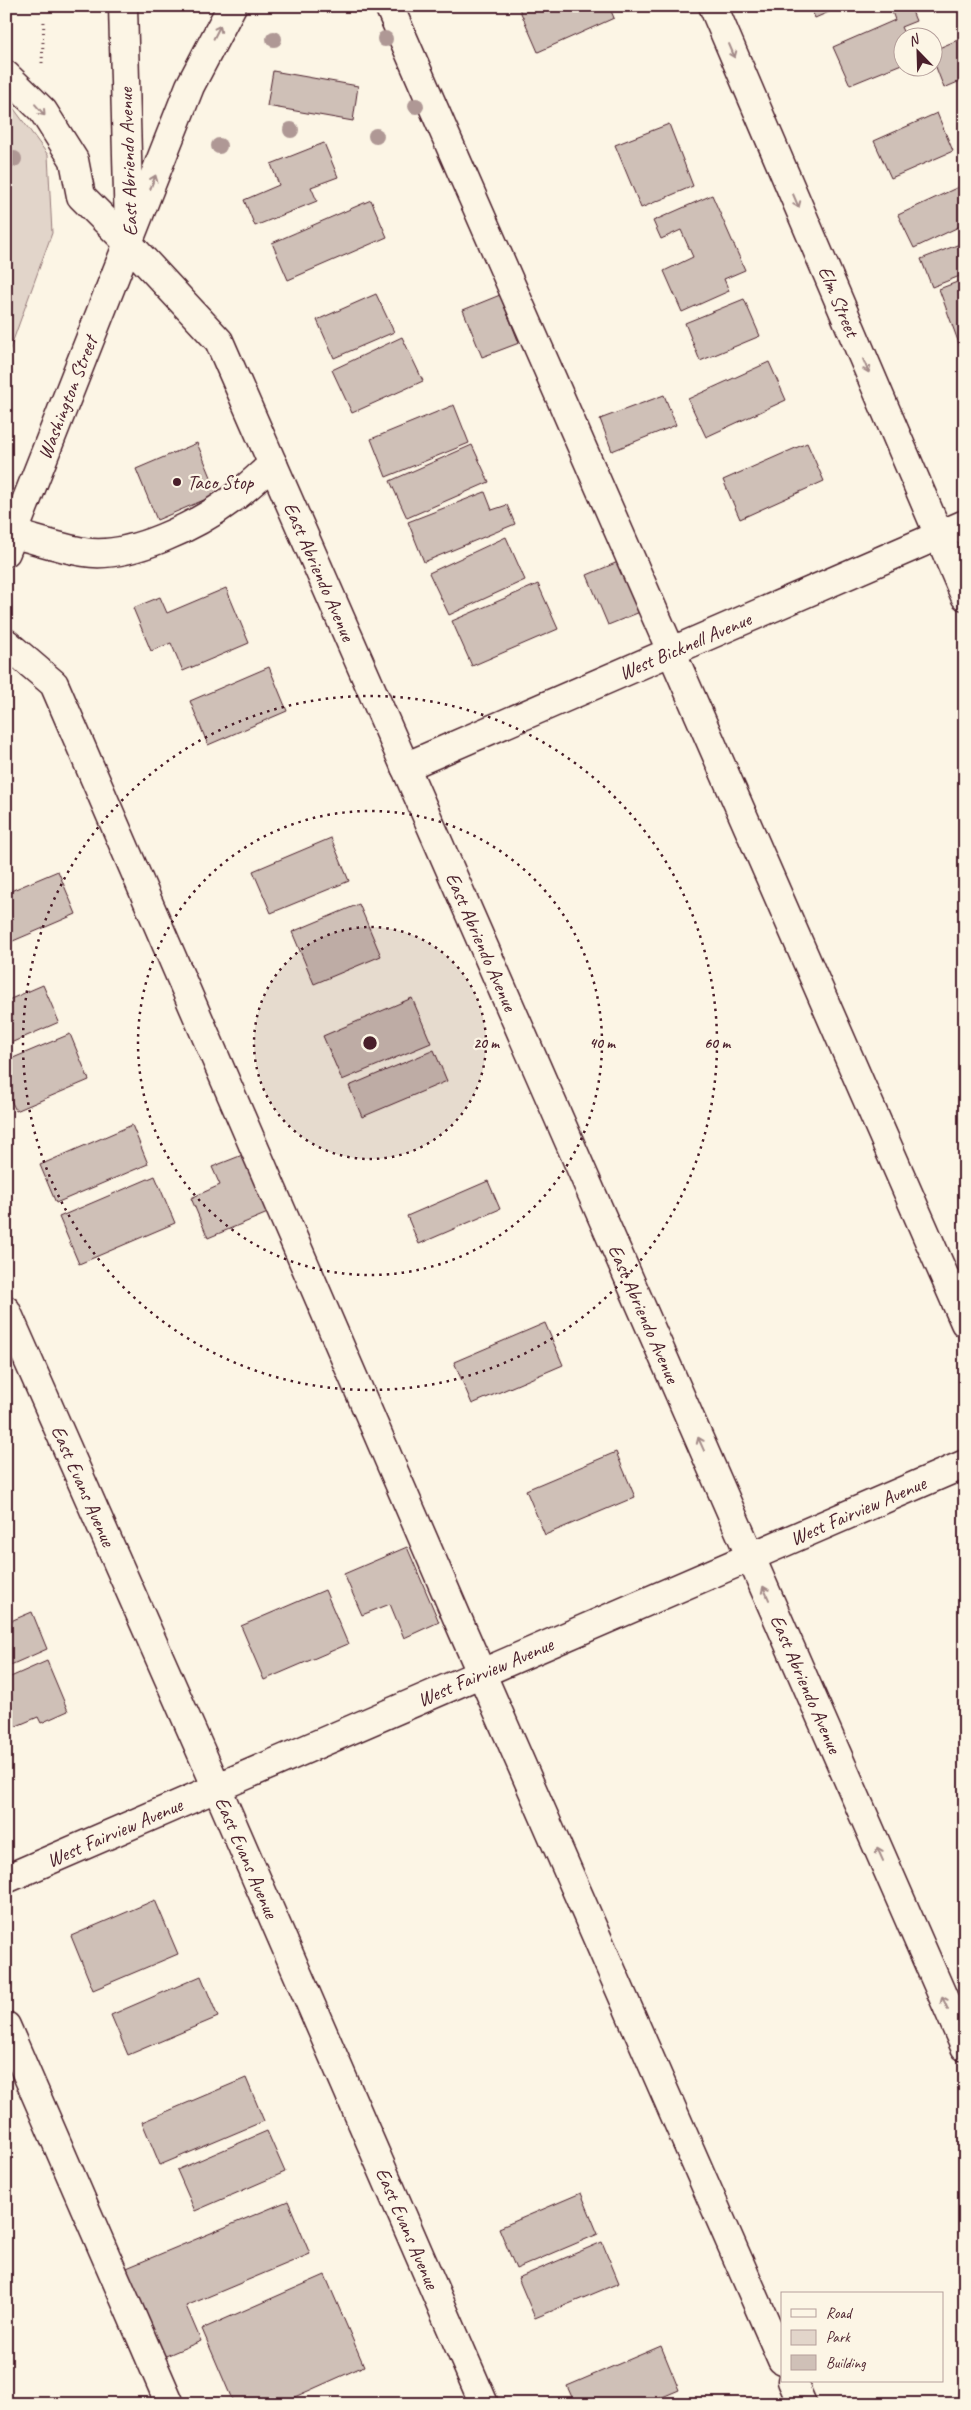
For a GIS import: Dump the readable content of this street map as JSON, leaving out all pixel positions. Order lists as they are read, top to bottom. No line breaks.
{"streets":{"street":["East Abriendo Avenue","Elm Street","Washington Street","West Bicknell Avenue","East Evans Avenue","West Fairview Avenue"]},"crossings":[["East Abriendo Avenue","Washington Street"],["East Abriendo Avenue","West Bicknell Avenue"],["East Abriendo Avenue","West Fairview Avenue"],["Elm Street","West Bicknell Avenue"],["East Evans Avenue","West Fairview Avenue"]],"one_way":["East Abriendo Avenue","Elm Street","Washington Street"],"places":["Taco Stop"],"legend":["Road","Park","Building"],"north":"top left","rings":["20 m","40 m","60 m"]}
